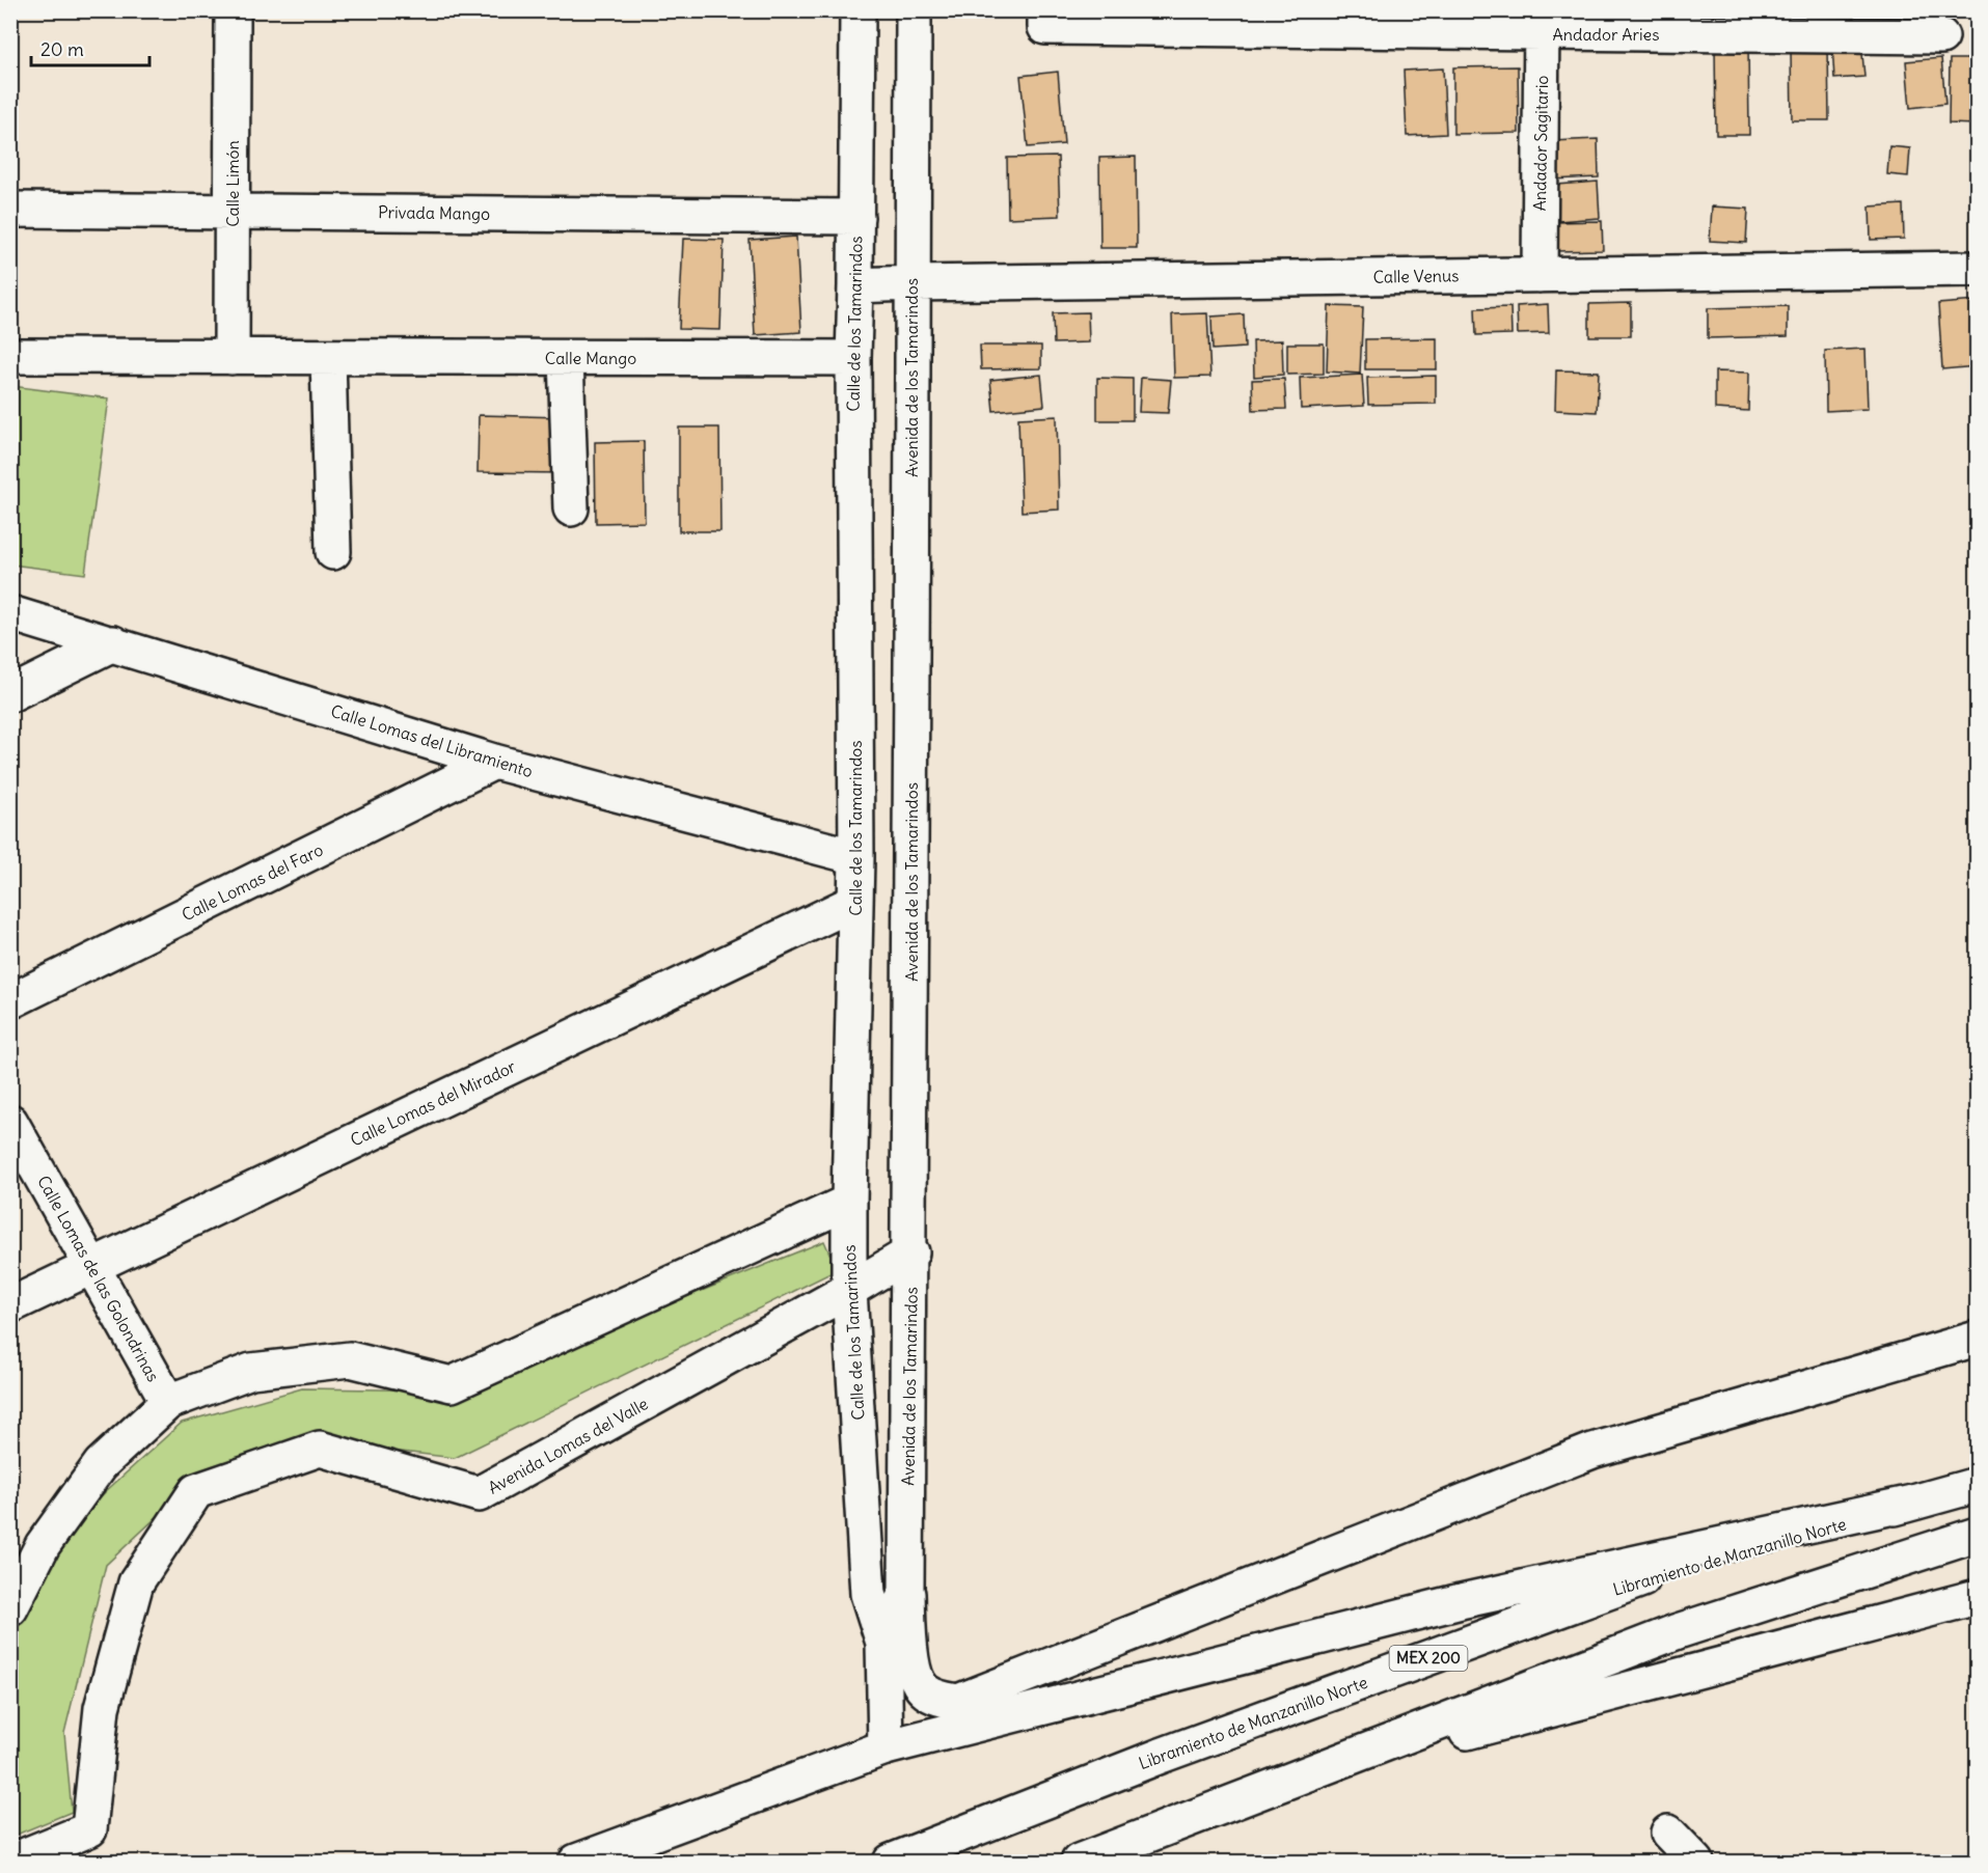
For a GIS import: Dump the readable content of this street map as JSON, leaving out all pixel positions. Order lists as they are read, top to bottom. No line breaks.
{"streets":{"main road":["Andador Aries","Andador Sagitario","Calle Limón","Privada Mango","Calle Venus","Calle de los Tamarindos","Calle Mango","Avenida de los Tamarindos","Calle Lomas del Libramiento","Calle Lomas del Faro","Calle Lomas del Mirador","Calle Lomas de las Golondrinas","Avenida Lomas del Valle","Libramiento de Manzanillo Norte","MEX 200"]},"crossings":[["Andador Aries","Andador Sagitario"],["Andador Sagitario","Calle Venus"],["Calle Limón","Privada Mango"],["Calle Limón","Calle Mango"],["Privada Mango","Calle de los Tamarindos"],["Calle Venus","Calle de los Tamarindos"],["Calle Venus","Avenida de los Tamarindos"],["Calle de los Tamarindos","Calle Mango"],["Calle de los Tamarindos","Avenida de los Tamarindos"],["Calle de los Tamarindos","Calle Lomas del Libramiento"],["Calle de los Tamarindos","Calle Lomas del Mirador"],["Calle de los Tamarindos","Avenida Lomas del Valle"],["Calle Lomas del Libramiento","Calle Lomas del Faro"],["Calle Lomas del Mirador","Calle Lomas de las Golondrinas"]],"scale_bar":"20 m"}
